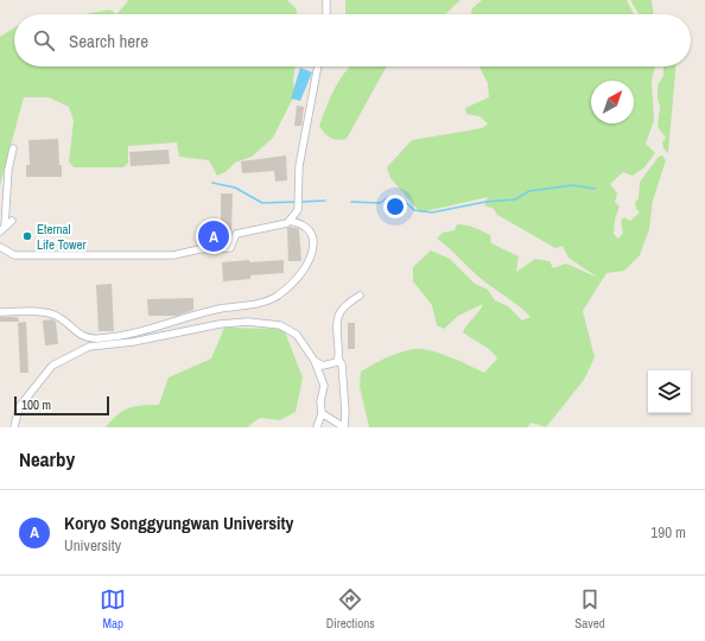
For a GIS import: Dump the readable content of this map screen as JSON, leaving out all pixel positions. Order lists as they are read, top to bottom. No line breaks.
{"places":["Eternal Life Tower"],"scale_bar":"100 m","north":"top right","page":{"search":"Search here","pins":"A","scale":"100 m","heading":"Nearby","list":[{"mark":"A","name":"Koryo Songgyungwan University","note":"University","value":"190 m"}],"nav":["Map","Directions","Saved"]}}
